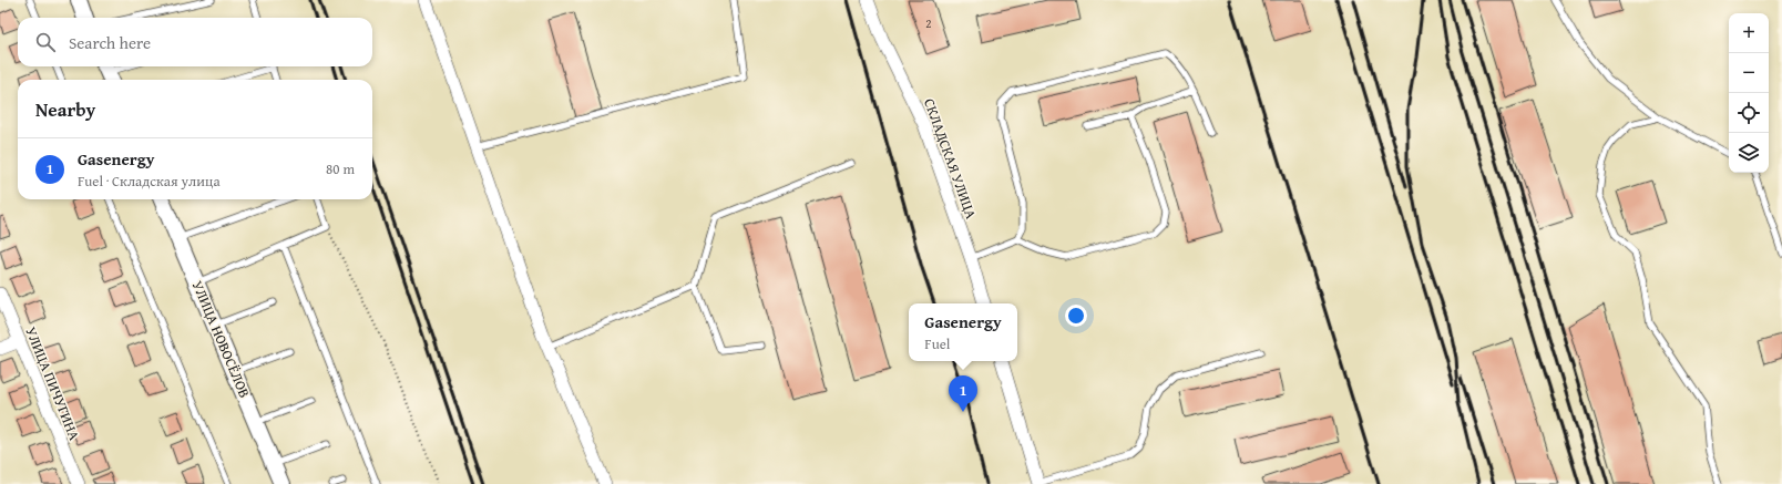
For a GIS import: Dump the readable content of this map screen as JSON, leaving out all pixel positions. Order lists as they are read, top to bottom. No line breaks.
{"streets":{"street":["СКЛАДСКАЯ УЛИЦА","УЛИЦА НОВОСЁЛОВ","УЛИЦА ПИЧУГИНА"]},"house_numbers":["2"],"page":{"map_buttons":["+","−"],"search":"Search here","heading":"Nearby","list":[{"mark":"1","name":"Gasenergy","note":"Fuel · Складская улица","value":"80 m"}],"popup":["Gasenergy","Fuel"],"pins":"1"}}
